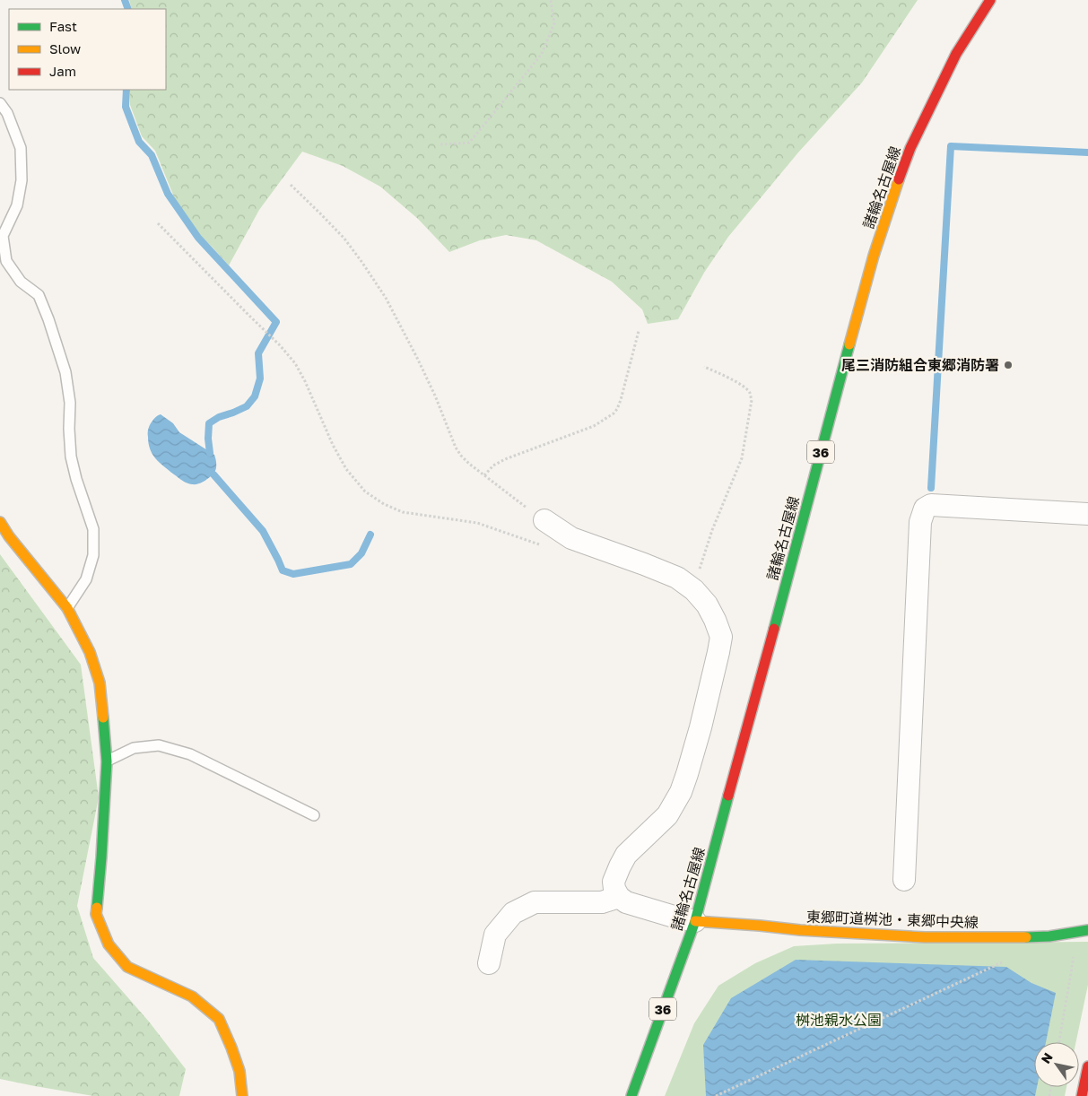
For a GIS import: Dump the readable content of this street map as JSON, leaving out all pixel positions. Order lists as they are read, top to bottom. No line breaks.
{"streets":{"main road":["諸輪名古屋線","36","東郷町道桝池・東郷中央線"]},"crossings":[["諸輪名古屋線","東郷町道桝池・東郷中央線"]],"parks":["桝池親水公園"],"places":["尾三消防組合東郷消防署"],"legend":["Fast","Slow","Jam"],"north":"top left"}
